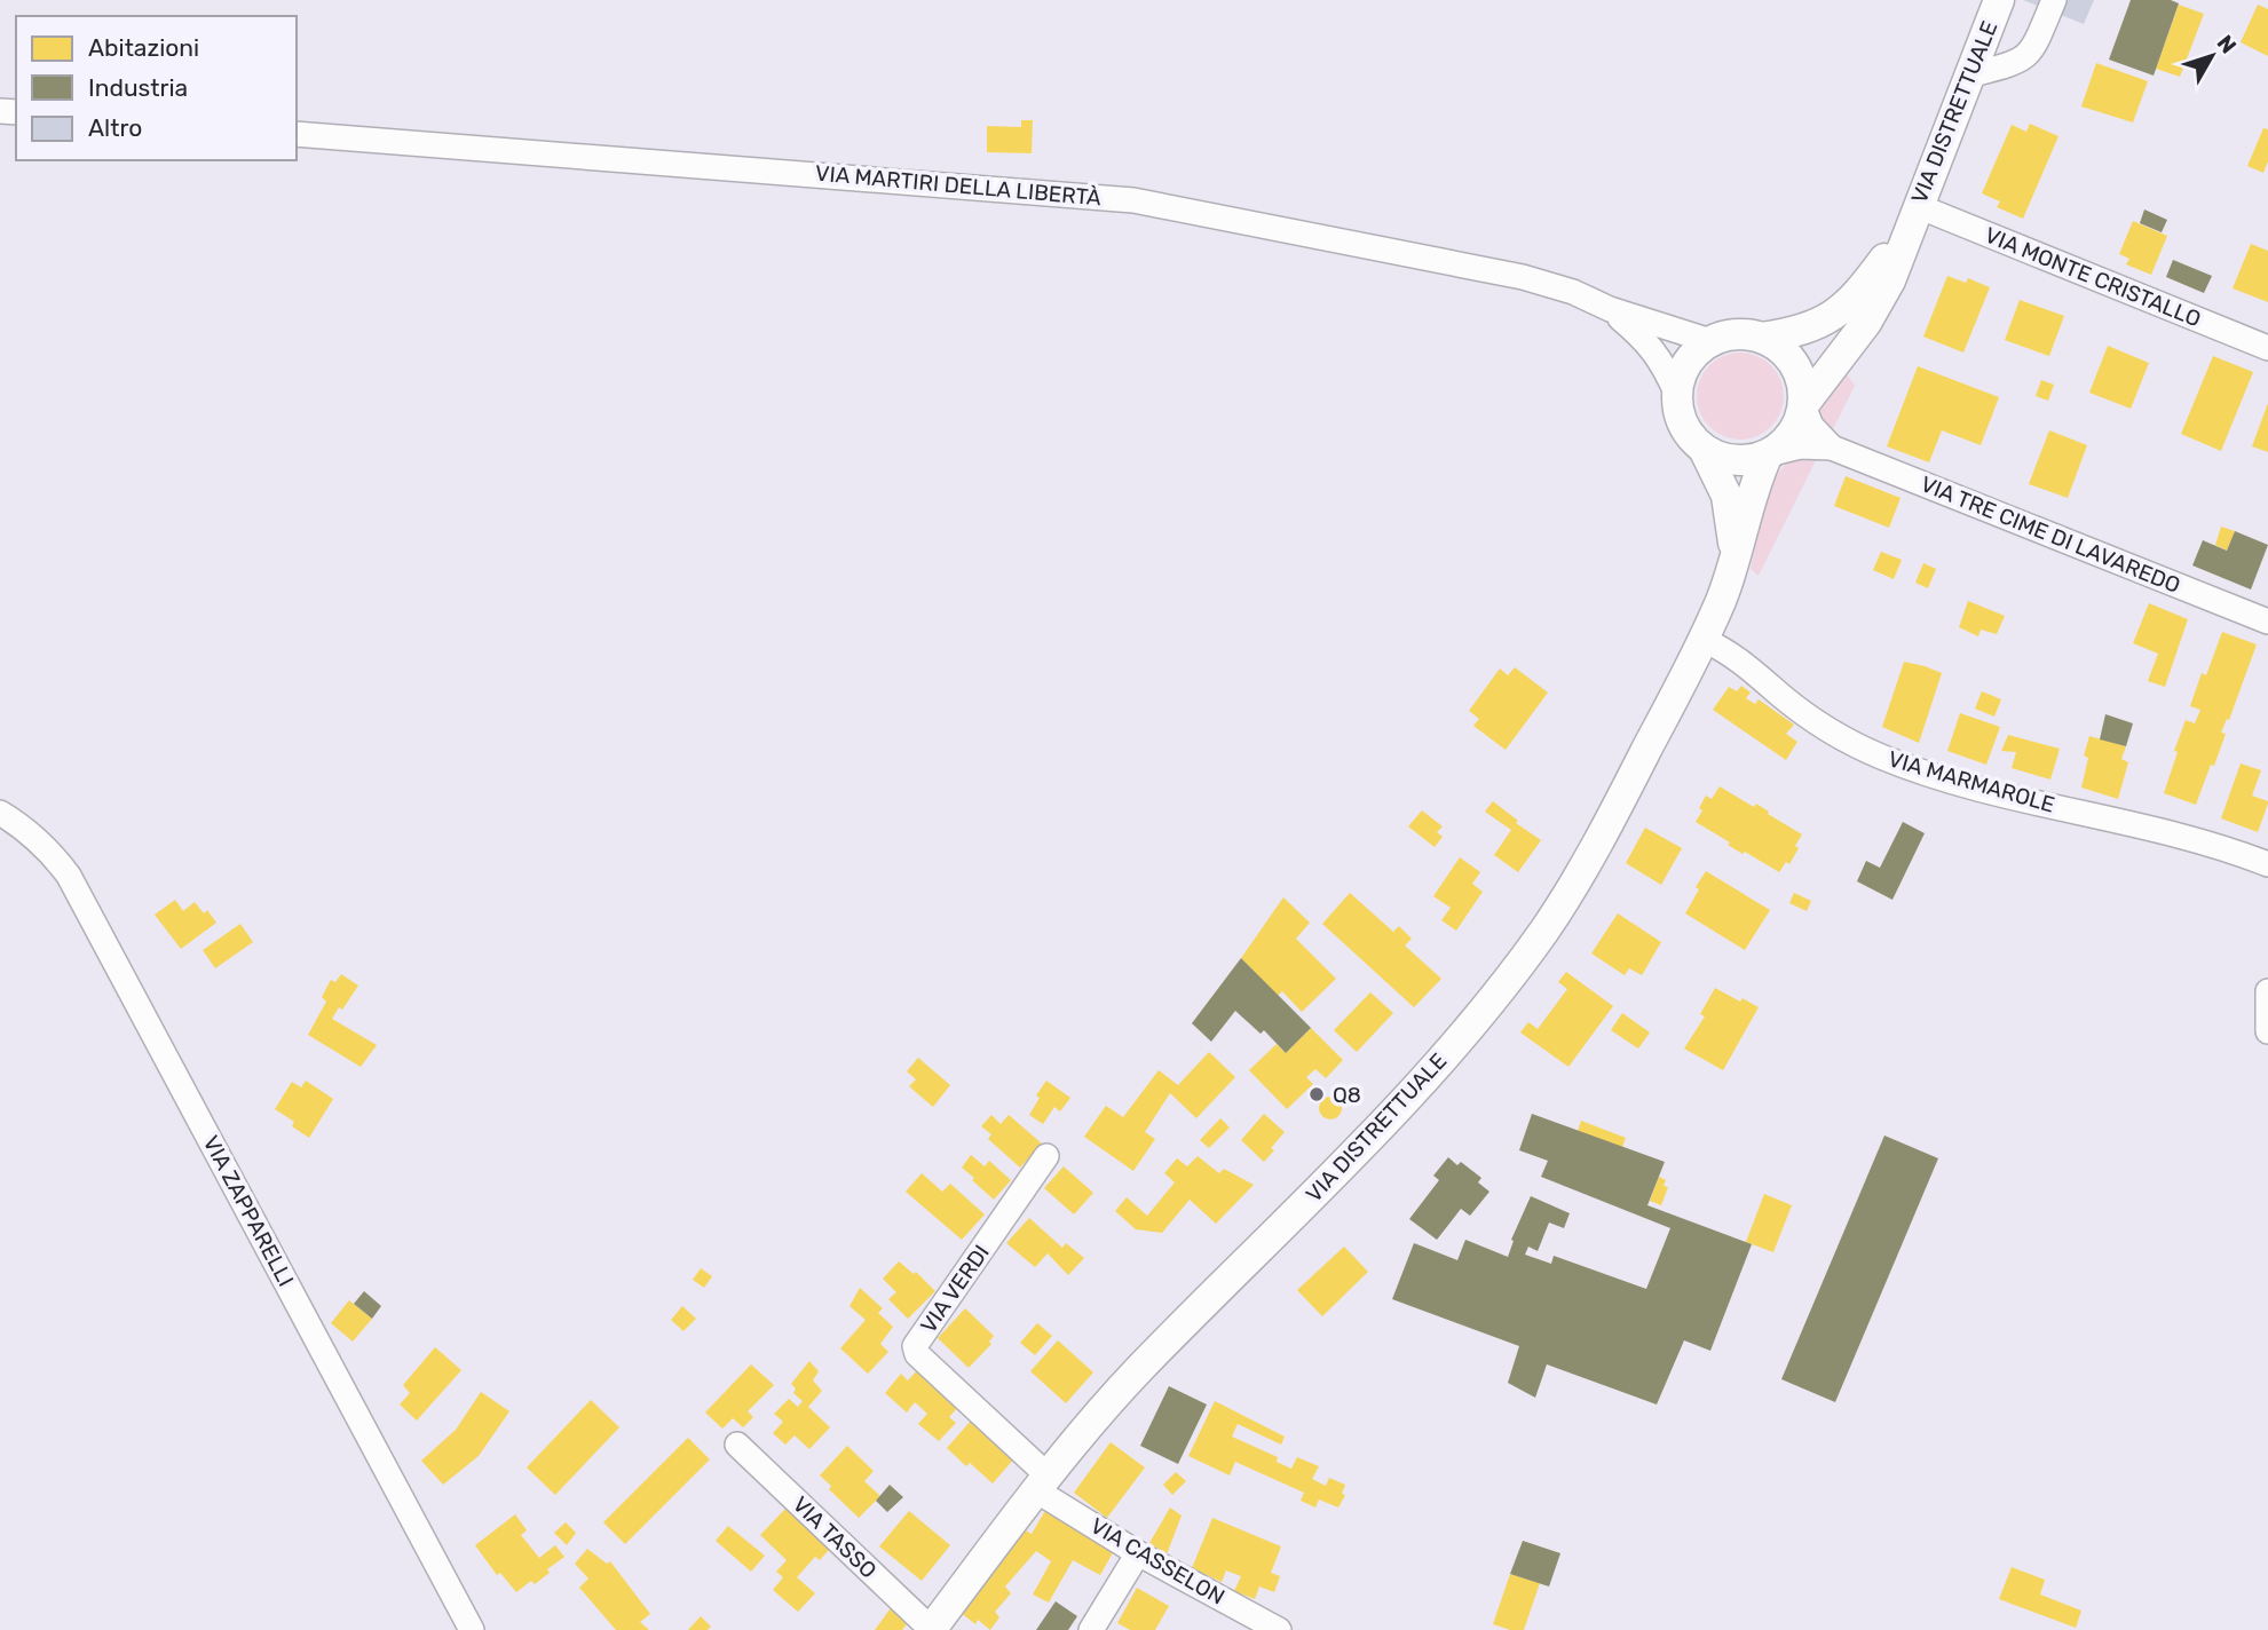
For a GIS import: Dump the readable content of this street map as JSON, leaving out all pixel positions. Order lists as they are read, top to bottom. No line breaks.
{"streets":{"main road":["VIA DISTRETTUALE"],"street":["VIA MARTIRI DELLA LIBERTÀ","VIA MONTE CRISTALLO","VIA TRE CIME DI LAVAREDO","VIA MARMAROLE","VIA ZAPPARELLI","VIA VERDI","VIA TASSO","VIA CASSELON"]},"crossings":[["VIA DISTRETTUALE","VIA MONTE CRISTALLO"],["VIA DISTRETTUALE","VIA TRE CIME DI LAVAREDO"],["VIA DISTRETTUALE","VIA MARMAROLE"],["VIA DISTRETTUALE","VIA VERDI"],["VIA DISTRETTUALE","VIA TASSO"],["VIA DISTRETTUALE","VIA CASSELON"],["VIA VERDI","VIA CASSELON"]],"places":["Q8"],"legend":["Abitazioni","Industria","Altro"],"north":"top right"}
